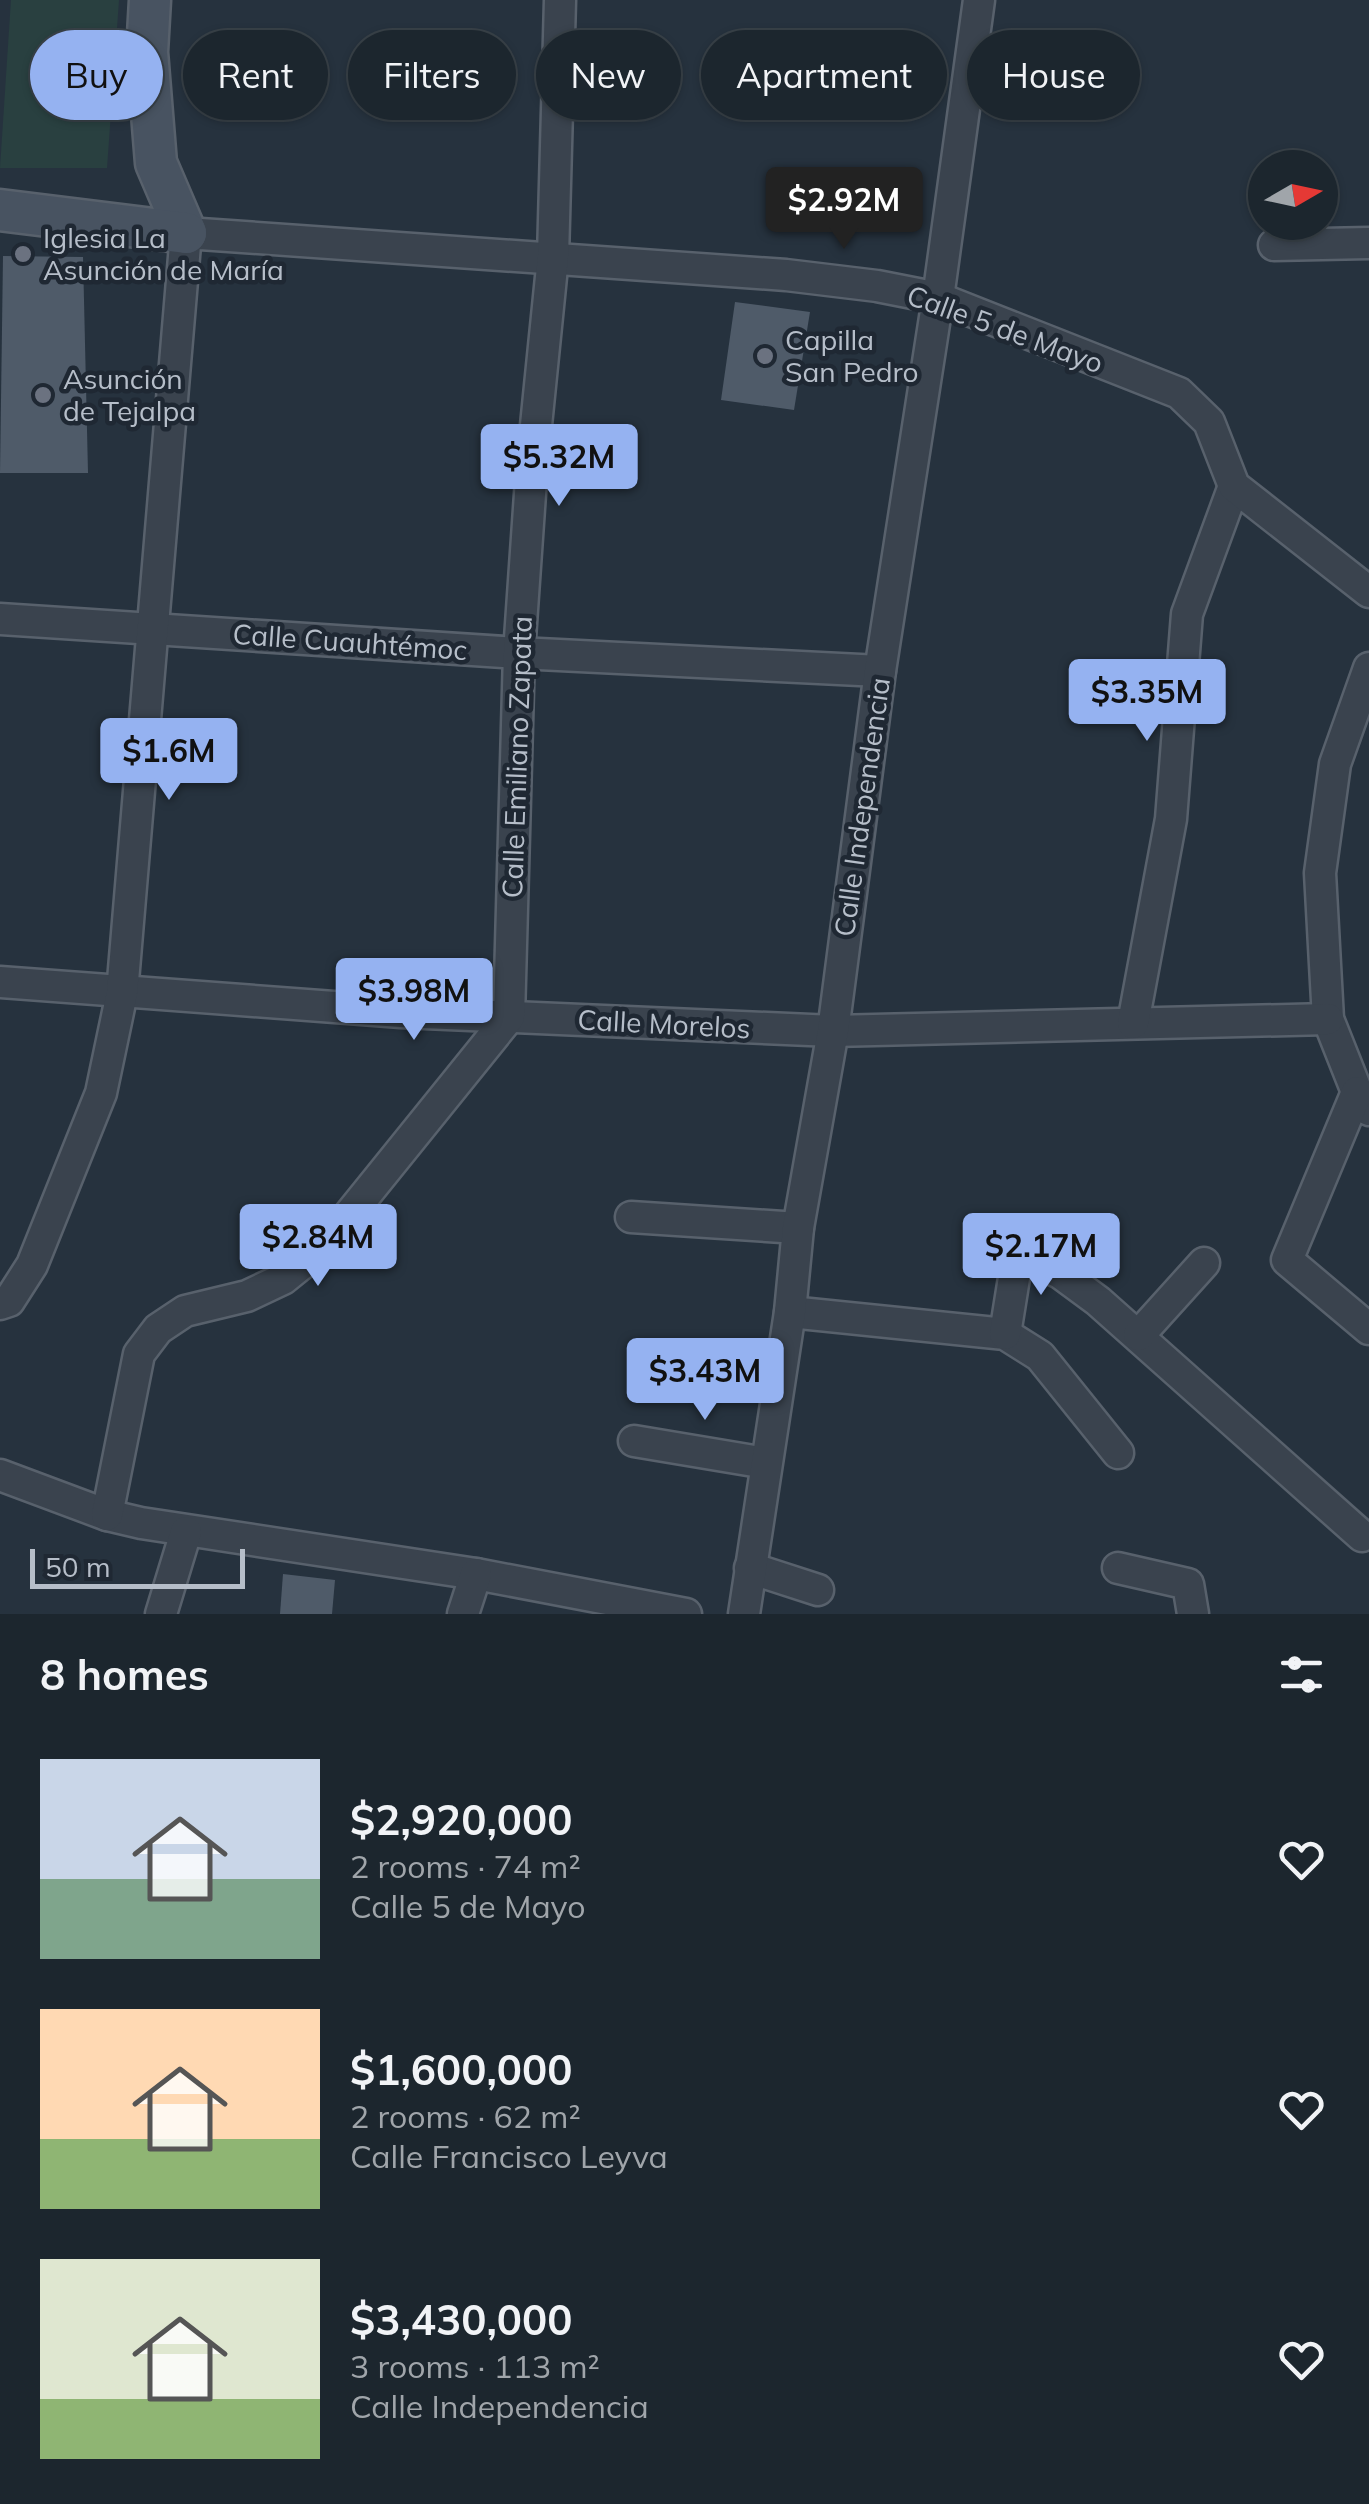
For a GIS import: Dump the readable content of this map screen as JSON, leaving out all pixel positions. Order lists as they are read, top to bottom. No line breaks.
{"streets":{"street":["Calle 5 de Mayo","Calle Cuauhtémoc","Calle Emiliano Zapata","Calle Independencia","Calle Morelos"]},"crossings":[["Calle 5 de Mayo","Calle Emiliano Zapata"],["Calle 5 de Mayo","Calle Independencia"],["Calle Cuauhtémoc","Calle Emiliano Zapata"],["Calle Cuauhtémoc","Calle Independencia"],["Calle Emiliano Zapata","Calle Morelos"],["Calle Independencia","Calle Morelos"]],"places":["Iglesia La Asunción de María","Capilla San Pedro","Asunción de Tejalpa"],"scale_bar":"50 m","north":"right","page":{"chip":["Buy","Rent","Filters","New","Apartment","House"],"price":["$2.92M","$5.32M","$3.35M","$1.6M","$3.98M","$2.84M","$2.17M","$3.43M"],"scale":"50 m","heading":"8 homes","list":[{"name":"$2,920,000","note":"2 rooms · 74 m² · Calle 5 de Mayo"},{"name":"$1,600,000","note":"2 rooms · 62 m² · Calle Francisco Leyva"},{"name":"$3,430,000","note":"3 rooms · 113 m² · Calle Independencia"}]}}
